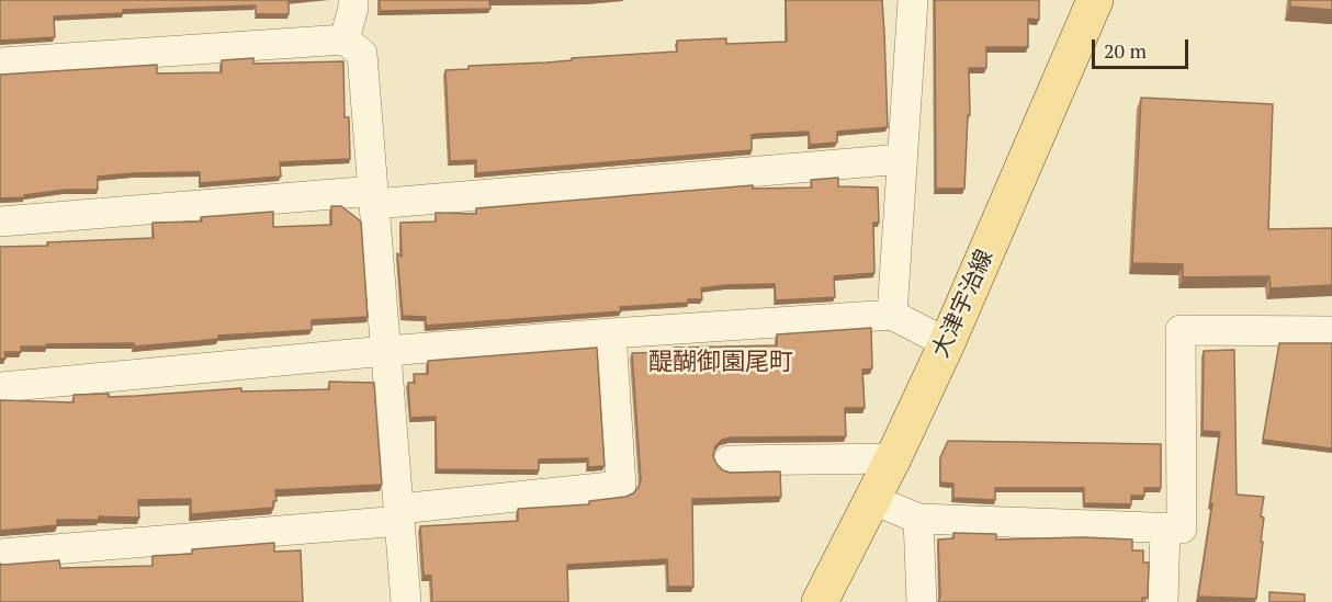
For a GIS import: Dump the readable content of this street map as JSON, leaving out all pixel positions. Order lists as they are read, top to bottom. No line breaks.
{"streets":{"main road":["大津宇治線"]},"districts":["醍醐御園尾町"],"scale_bar":"20 m"}
